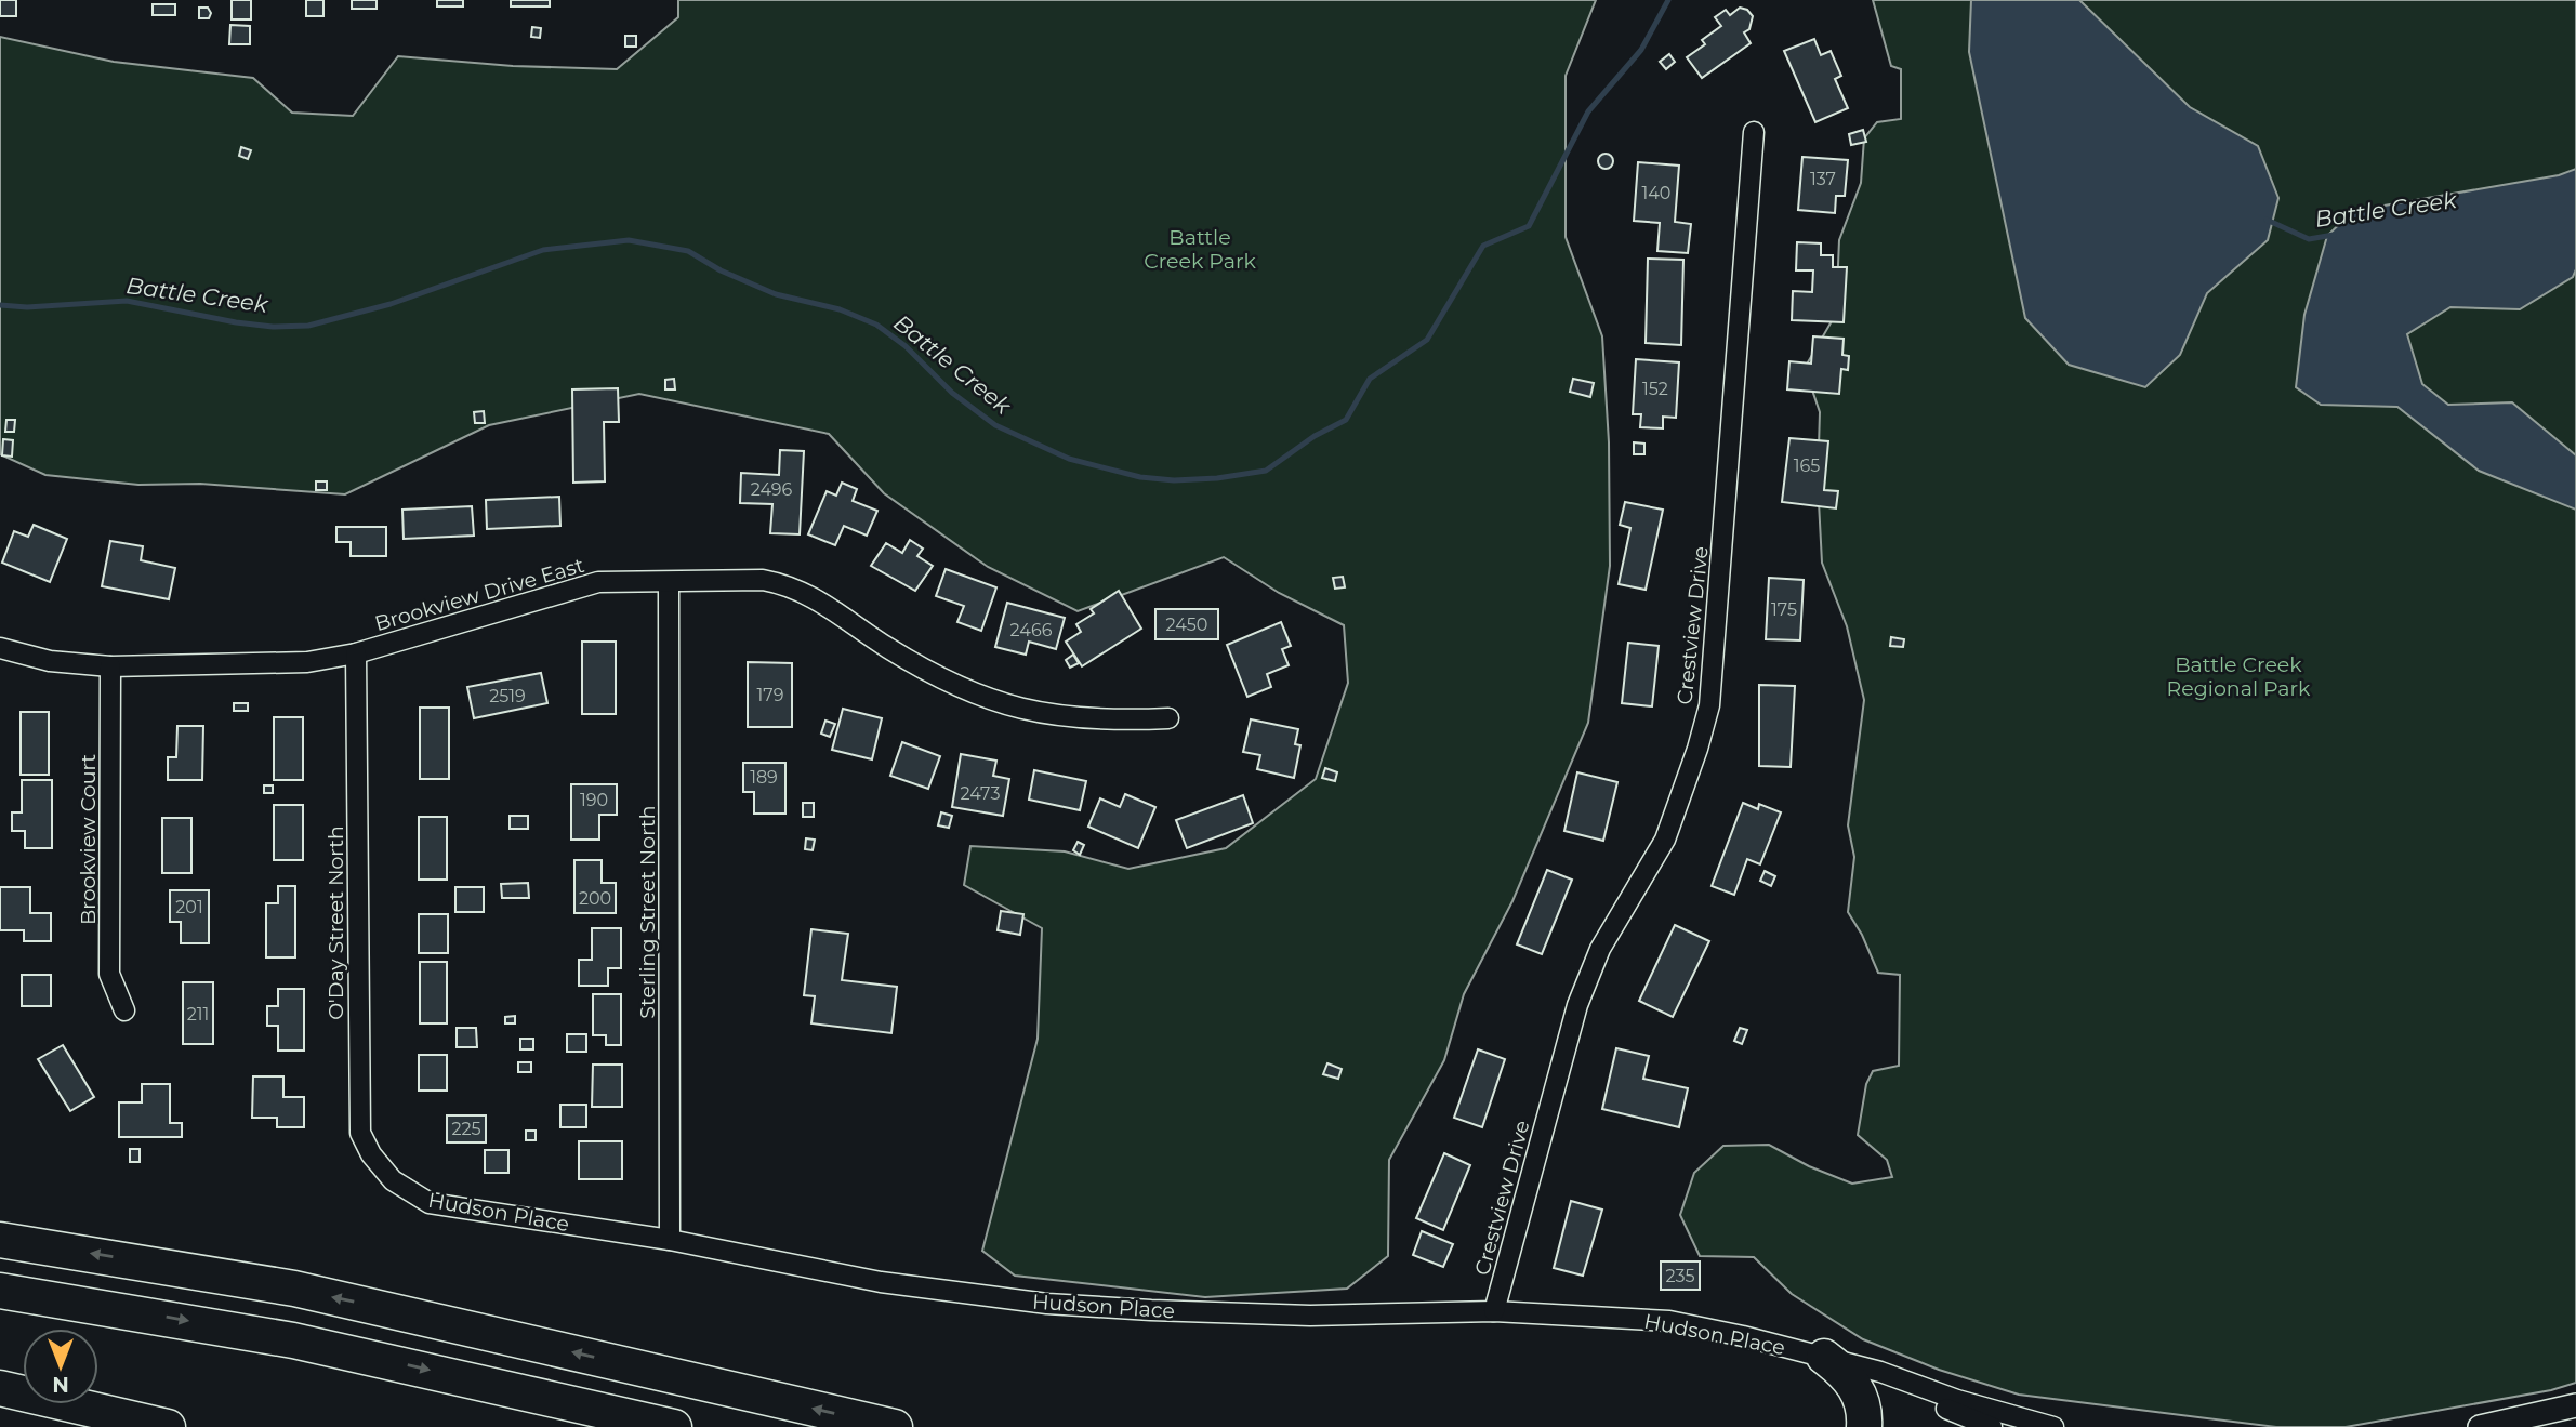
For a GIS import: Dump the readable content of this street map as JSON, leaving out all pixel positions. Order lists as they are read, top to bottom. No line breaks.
{"streets":{"street":["Brookview Drive East","Crestview Drive","Brookview Court","Sterling Street North","O'Day Street North","Hudson Place"]},"crossings":[["Brookview Drive East","Brookview Court"],["Brookview Drive East","Sterling Street North"],["Brookview Drive East","O'Day Street North"],["Crestview Drive","Hudson Place"],["Sterling Street North","Hudson Place"],["O'Day Street North","Hudson Place"]],"water":["Battle Creek"],"parks":["Battle Creek Park","Battle Creek Regional Park"],"house_numbers":["137","140","152","165","2496","175","2450","2466","179","2519","189","2473","190","200","201","211","225","235"],"north":"bottom"}
